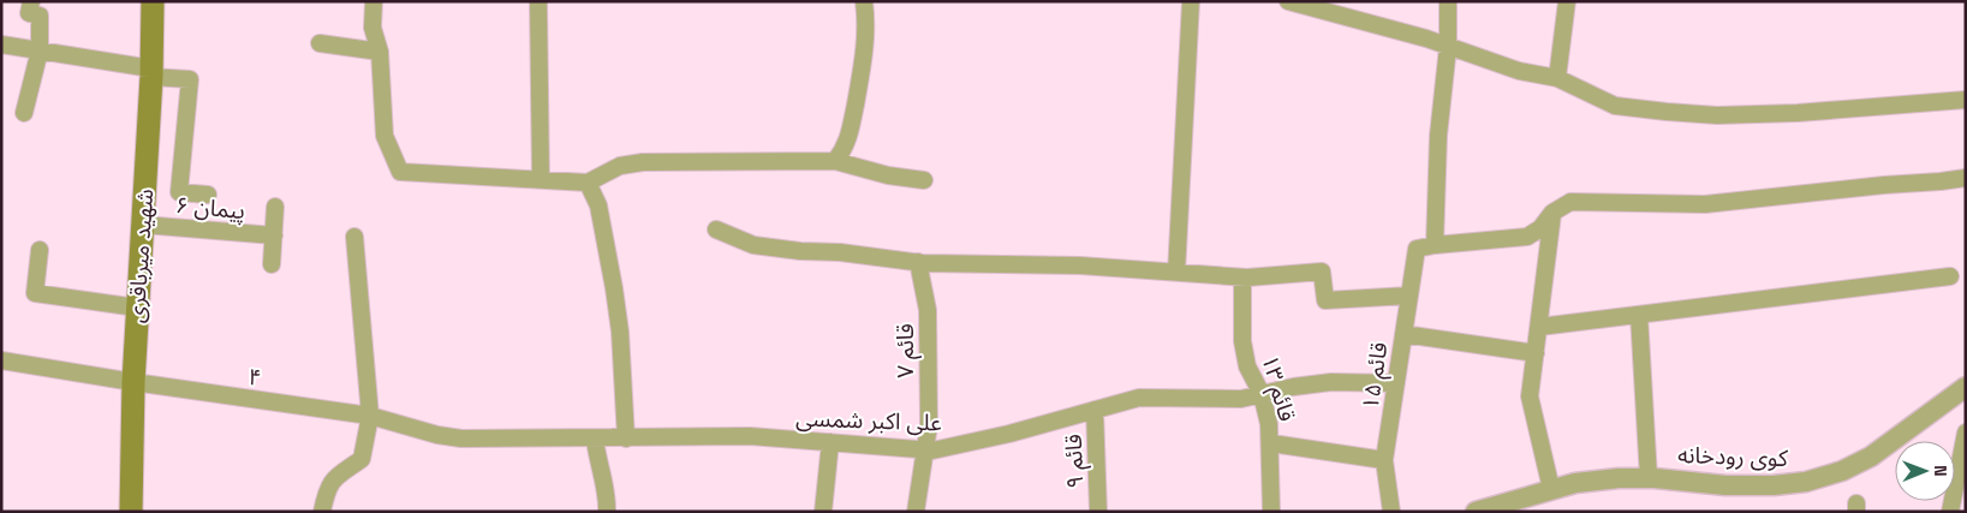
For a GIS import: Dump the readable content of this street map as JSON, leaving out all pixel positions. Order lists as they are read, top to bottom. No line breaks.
{"streets":{"main road":["شهید میرباقری"],"street":["پیمان ۶","قائم ۷","قائم ۱۵","۴","قائم ۱۳","علی اکبر شمسی","کوی رودخانه","قائم ۹"]},"crossings":[["پیمان ۶","شهید میرباقری"],["شهید میرباقری","۴"],["قائم ۷","علی اکبر شمسی"],["قائم ۱۵","علی اکبر شمسی"],["۴","علی اکبر شمسی"],["قائم ۱۳","علی اکبر شمسی"],["علی اکبر شمسی","قائم ۹"]],"north":"right"}
